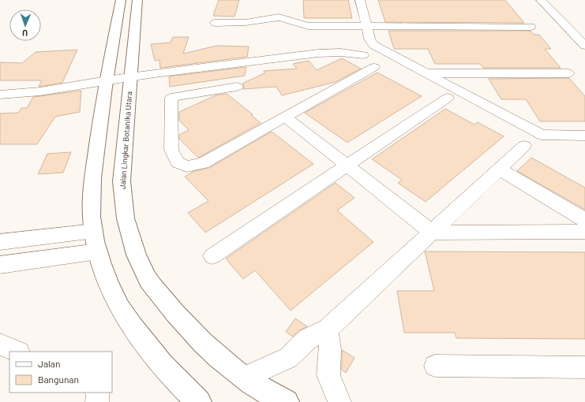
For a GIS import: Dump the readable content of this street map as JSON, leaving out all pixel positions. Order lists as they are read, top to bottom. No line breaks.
{"streets":{"street":["Jalan Lingkar Botanika Utara"]},"legend":["Jalan","Bangunan"],"north":"bottom"}
